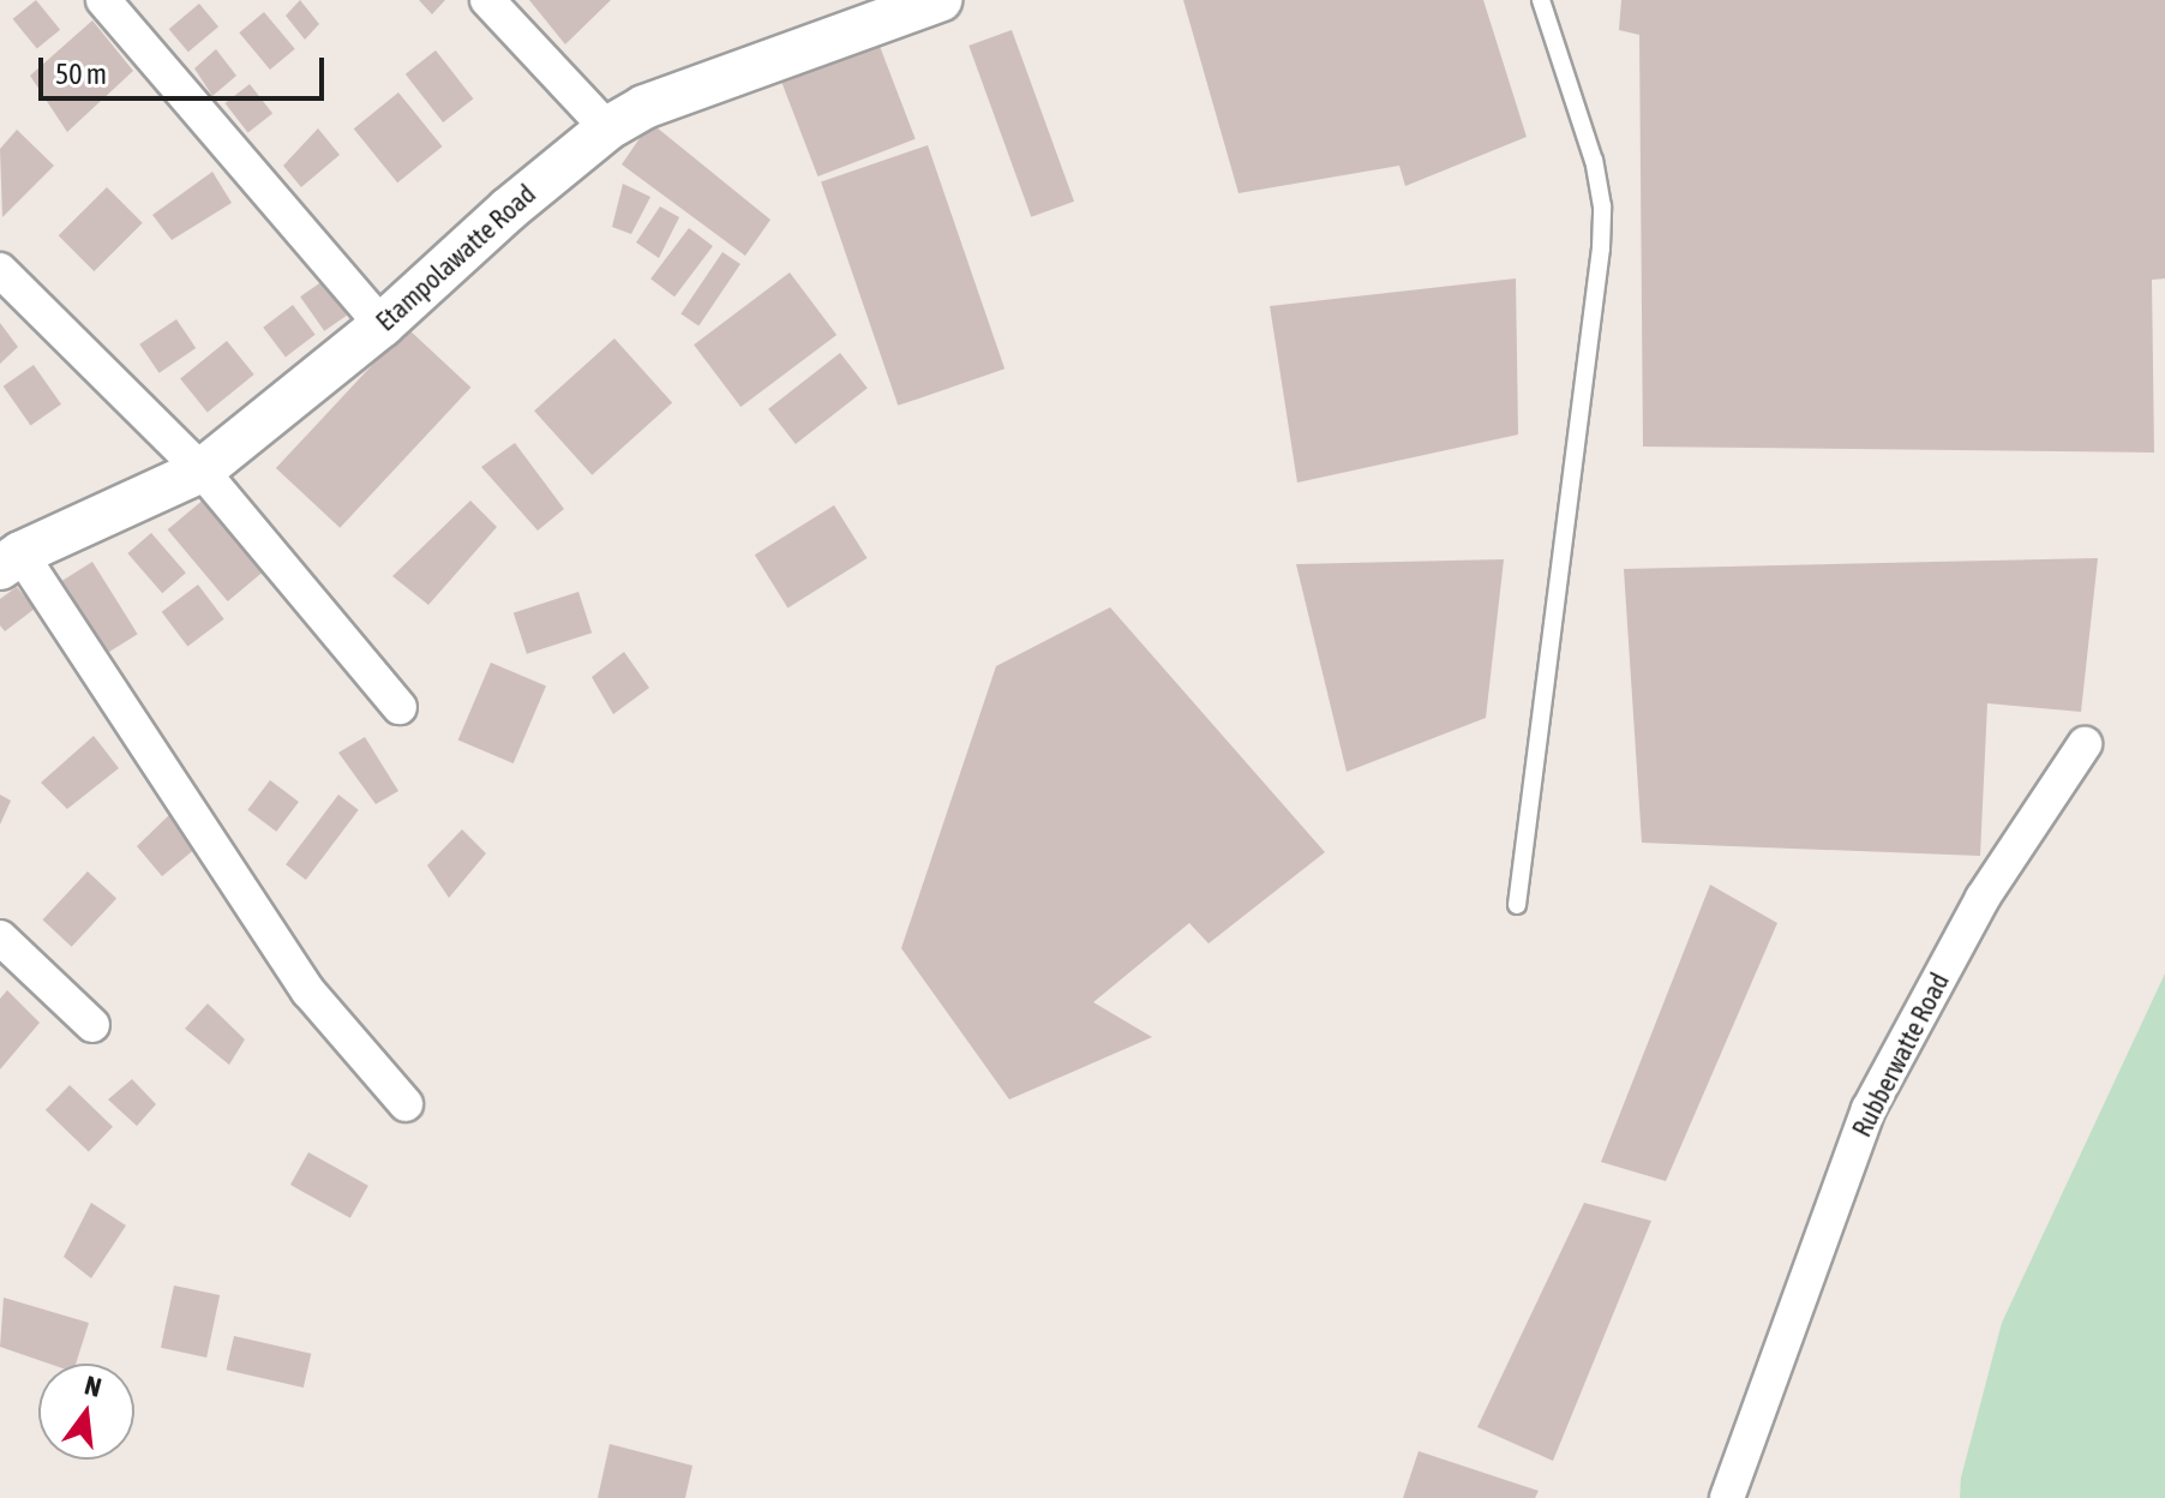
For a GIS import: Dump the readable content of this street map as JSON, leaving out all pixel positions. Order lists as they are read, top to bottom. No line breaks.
{"streets":{"street":["Etampolawatte Road","Rubberwatte Road"]},"scale_bar":"50 m","north":"top"}
